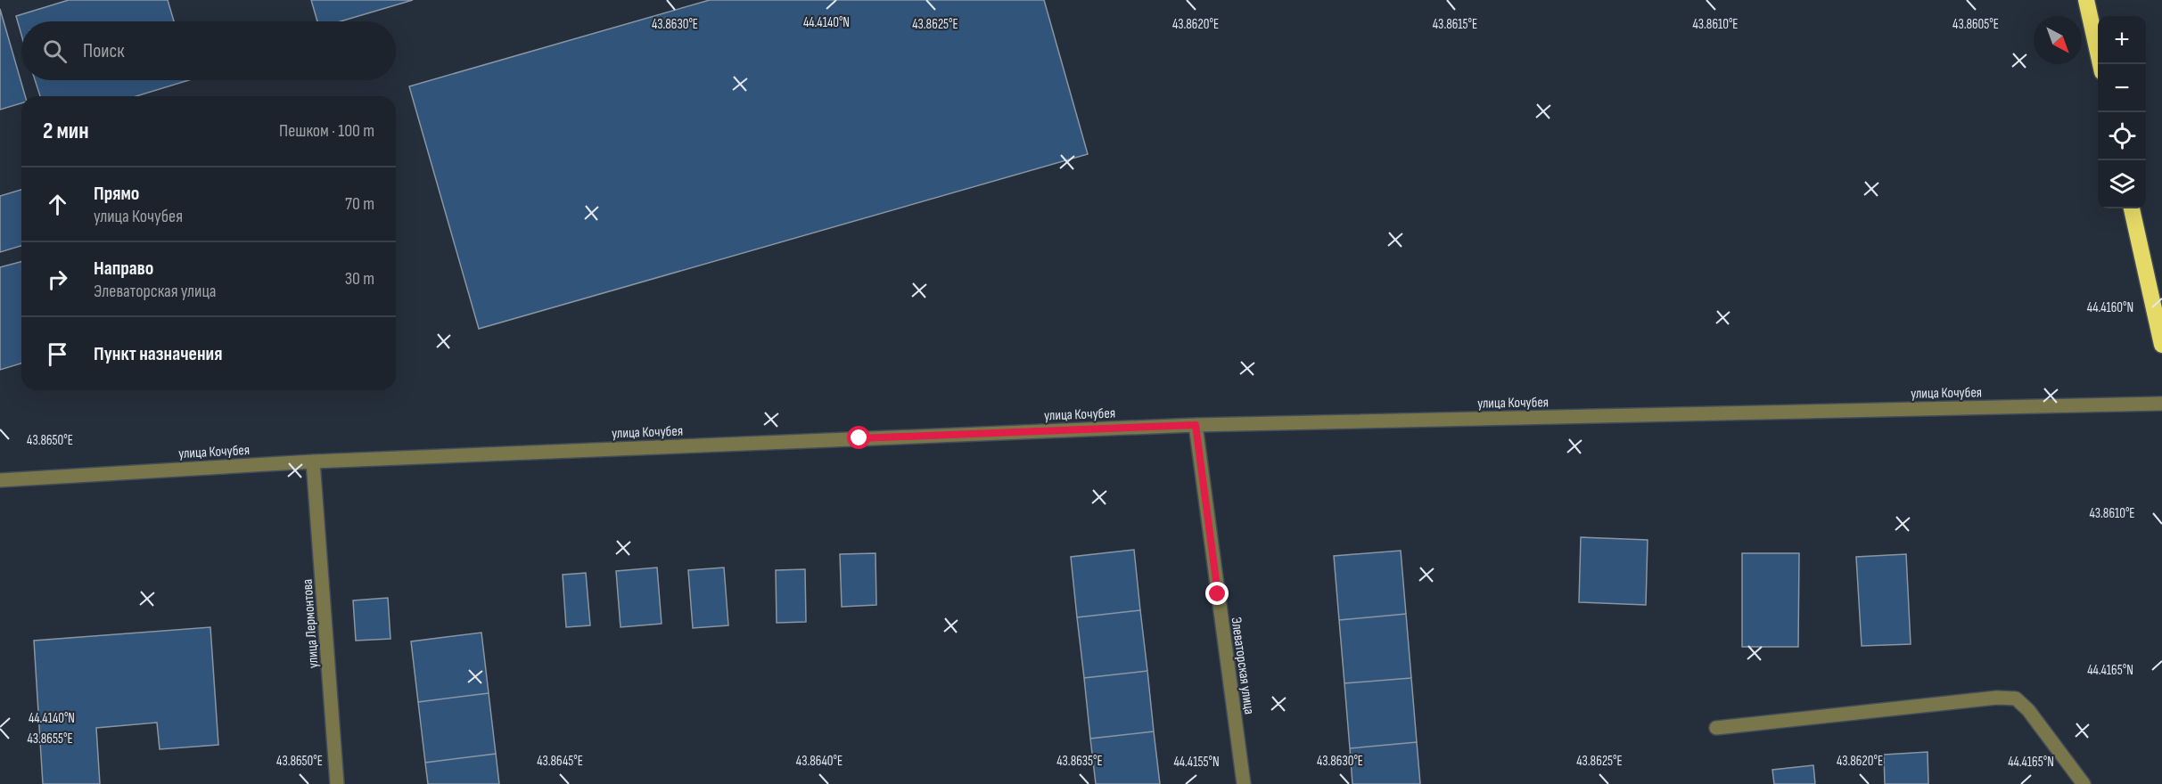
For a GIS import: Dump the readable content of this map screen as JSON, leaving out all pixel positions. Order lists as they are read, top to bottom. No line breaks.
{"streets":{"street":["улица Кочубея","улица Лермонтова","Элеваторская улица"]},"crossings":[["улица Кочубея","улица Лермонтова"],["улица Кочубея","Элеваторская улица"]],"north":"bottom right","page":{"map_buttons":["+","−"],"search":"Поиск","heading":["2 мин","Пешком · 100 m"],"list":[["Прямо","улица Кочубея","70 m"],["Направо","Элеваторская улица","30 m"],"Пункт назначения"]},"coordinates":["44.4140°N","43.8630°E","43.8625°E","43.8620°E","43.8615°E","43.8610°E","43.8605°E","44.4160°N","43.8650°E","44.4165°N","43.8655°E","43.8645°E","43.8640°E","43.8635°E","44.4155°N"]}
